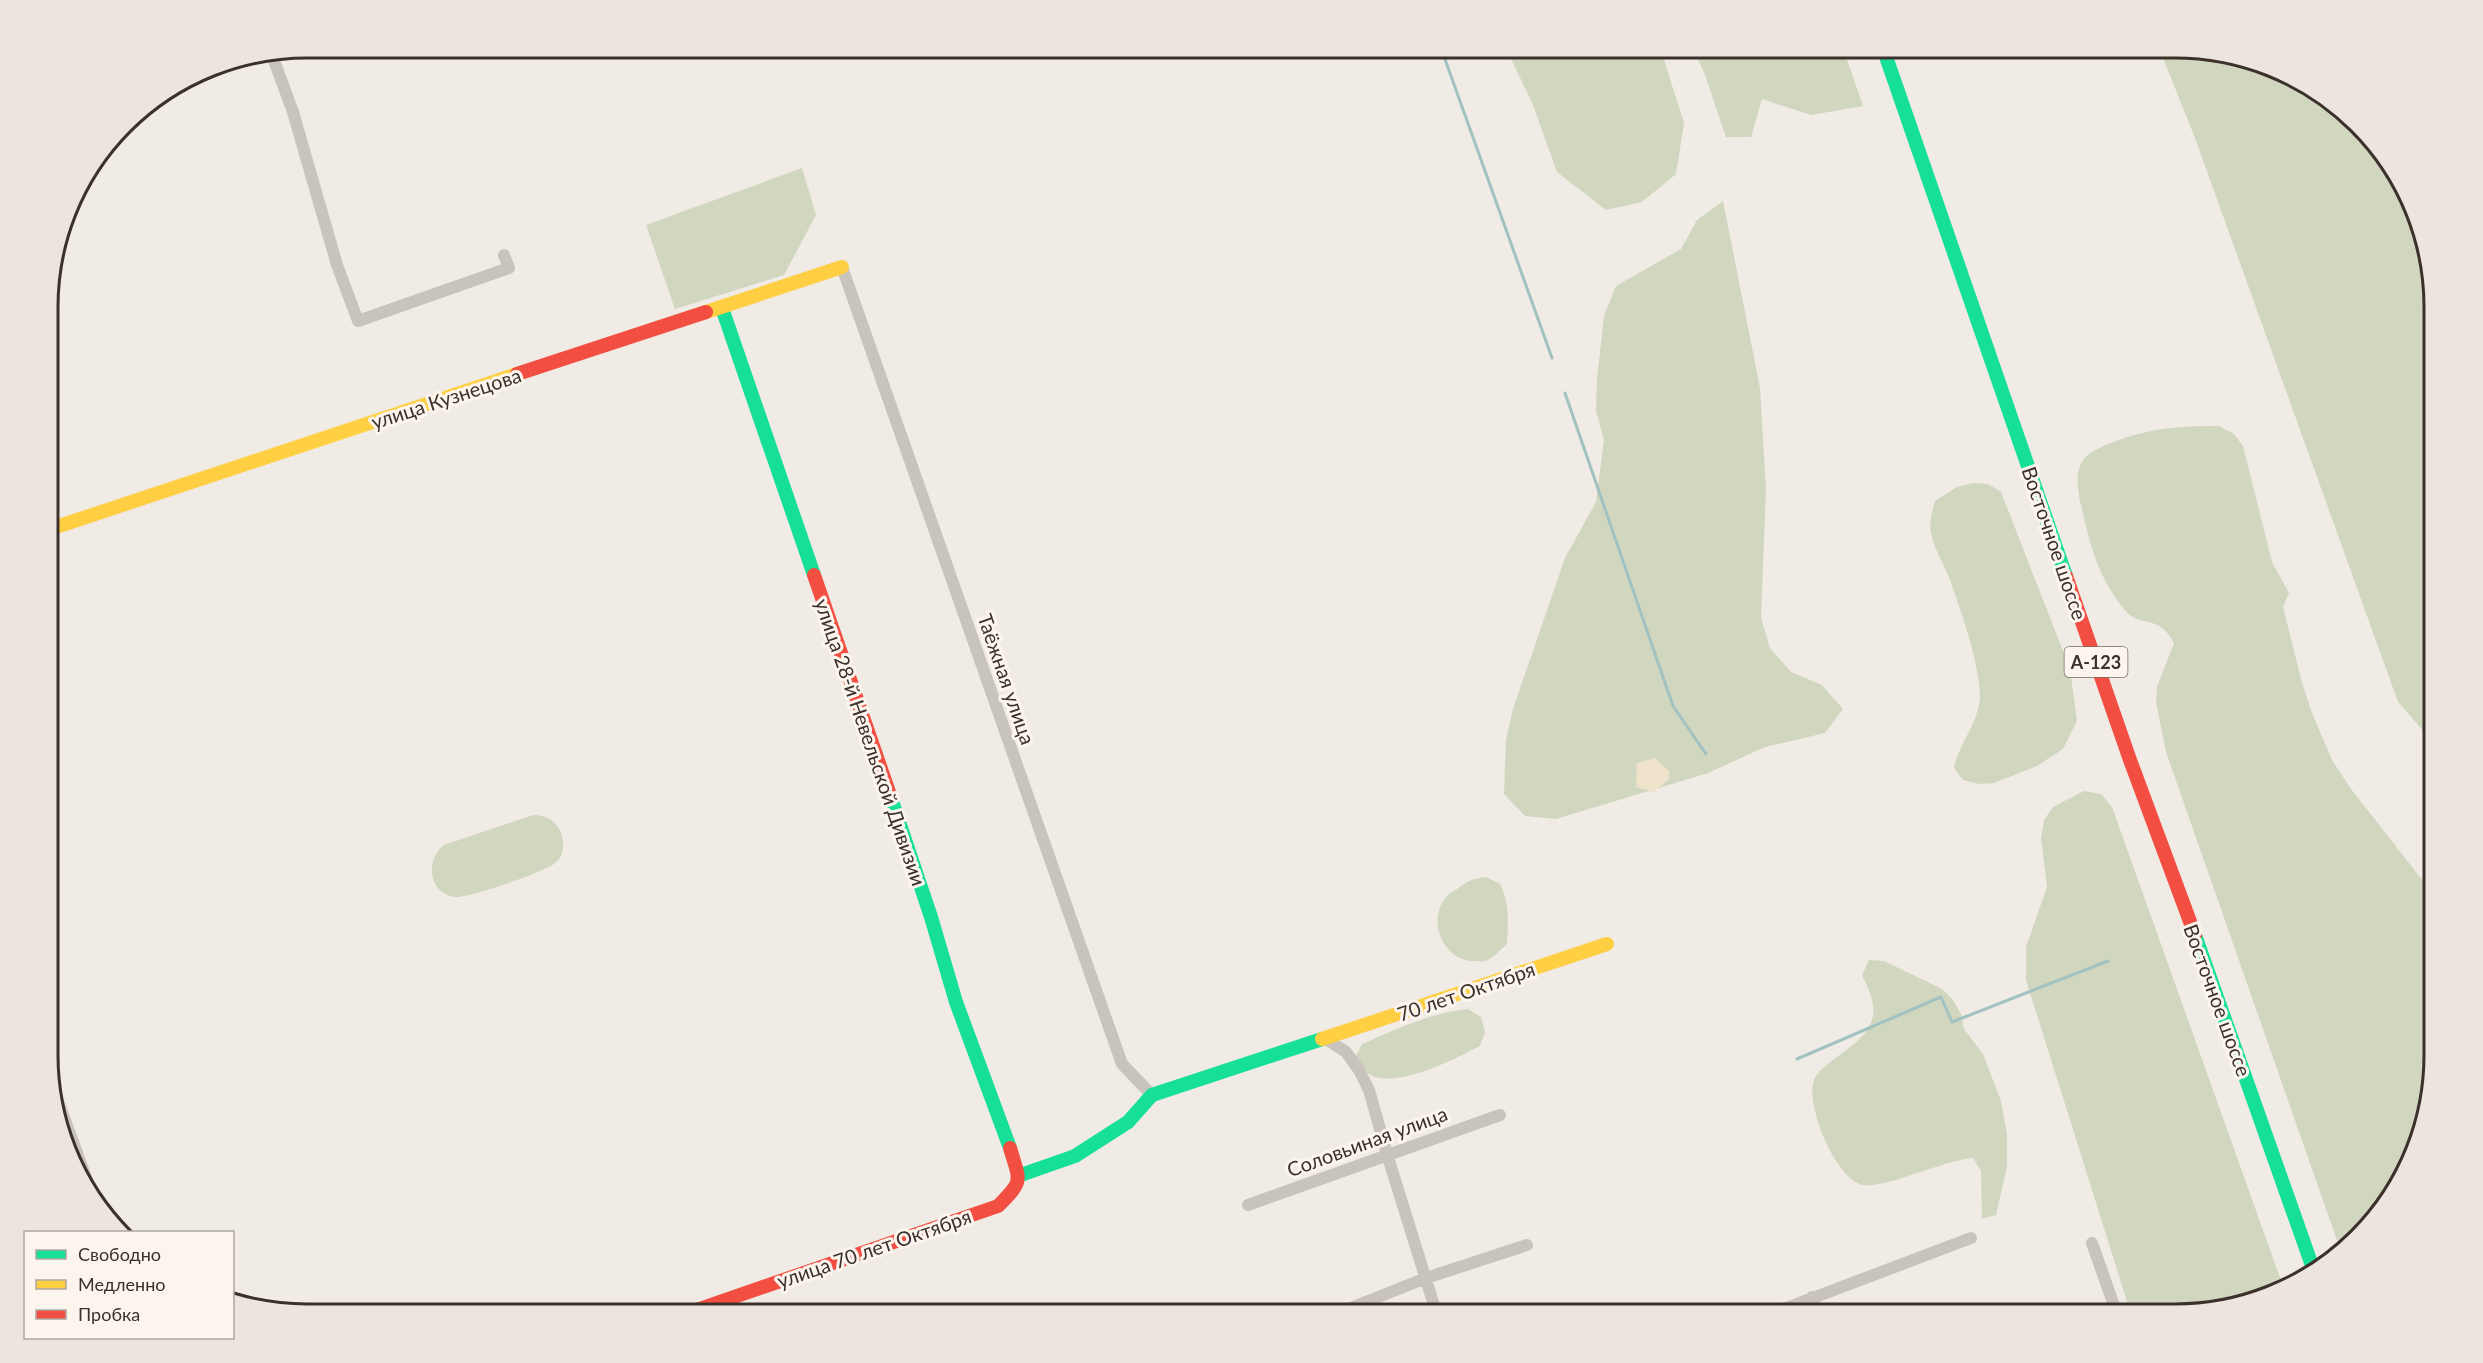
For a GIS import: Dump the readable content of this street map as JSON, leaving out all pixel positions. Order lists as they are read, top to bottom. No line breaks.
{"streets":{"street":["улица Кузнецова","Восточное шоссе","А-123","Таёжная улица","улица 28-й Невельской Дивизии","70 лет Октября","Соловьиная улица","улица 70 лет Октября"]},"crossings":[["улица Кузнецова","Таёжная улица"],["улица Кузнецова","улица 28-й Невельской Дивизии"],["Таёжная улица","70 лет Октября"],["улица 28-й Невельской Дивизии","улица 70 лет Октября"]],"legend":["Свободно","Медленно","Пробка"]}
